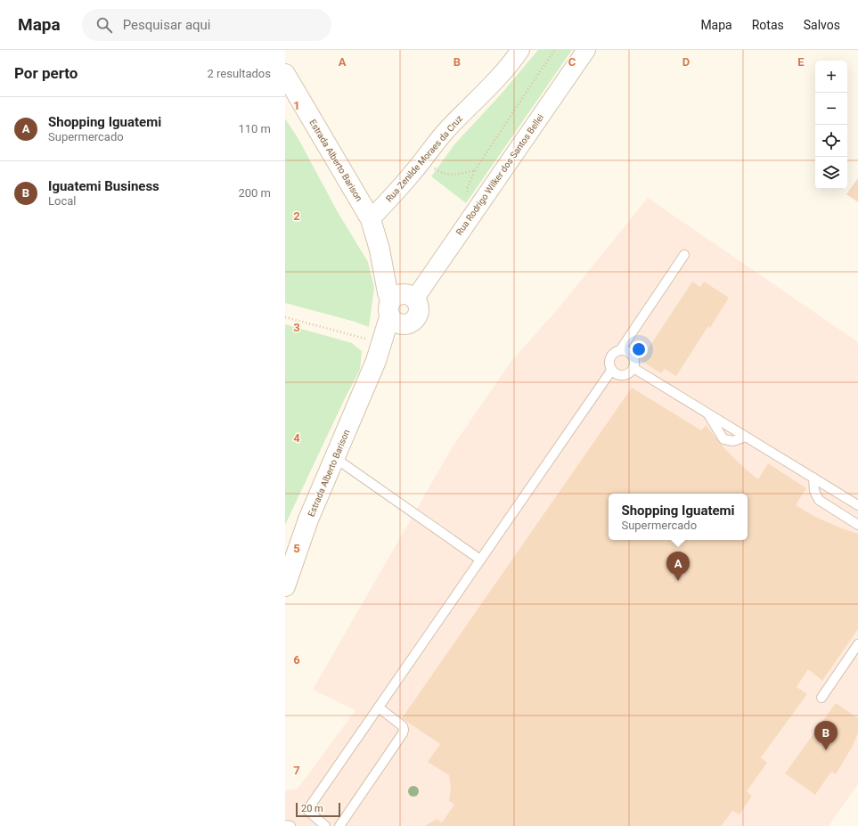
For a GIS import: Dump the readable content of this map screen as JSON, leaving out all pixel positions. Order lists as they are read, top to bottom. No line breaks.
{"streets":{"street":["Rua Zenilde Moraes da Cruz","Estrada Alberto Barison","Rua Rodrigo Wilker dos Santos Bellei"]},"crossings":[["Rua Zenilde Moraes da Cruz","Estrada Alberto Barison"],["Estrada Alberto Barison","Rua Rodrigo Wilker dos Santos Bellei"]],"scale_bar":"20 m","page":{"header":"Mapa","search":"Pesquisar aqui","nav":["Mapa","Rotas","Salvos"],"heading":["Por perto","2 resultados"],"map_buttons":["+","−"],"list":[{"mark":"A","name":"Shopping Iguatemi","note":"Supermercado","value":"110 m"},{"mark":"B","name":"Iguatemi Business","note":"Local","value":"200 m"}],"popup":["Shopping Iguatemi","Supermercado"],"pins":["A","B"],"scale":"20 m"},"grid":{"columns":["A","B","C","D","E"],"rows":["1","2","3","4","5","6","7"]}}
